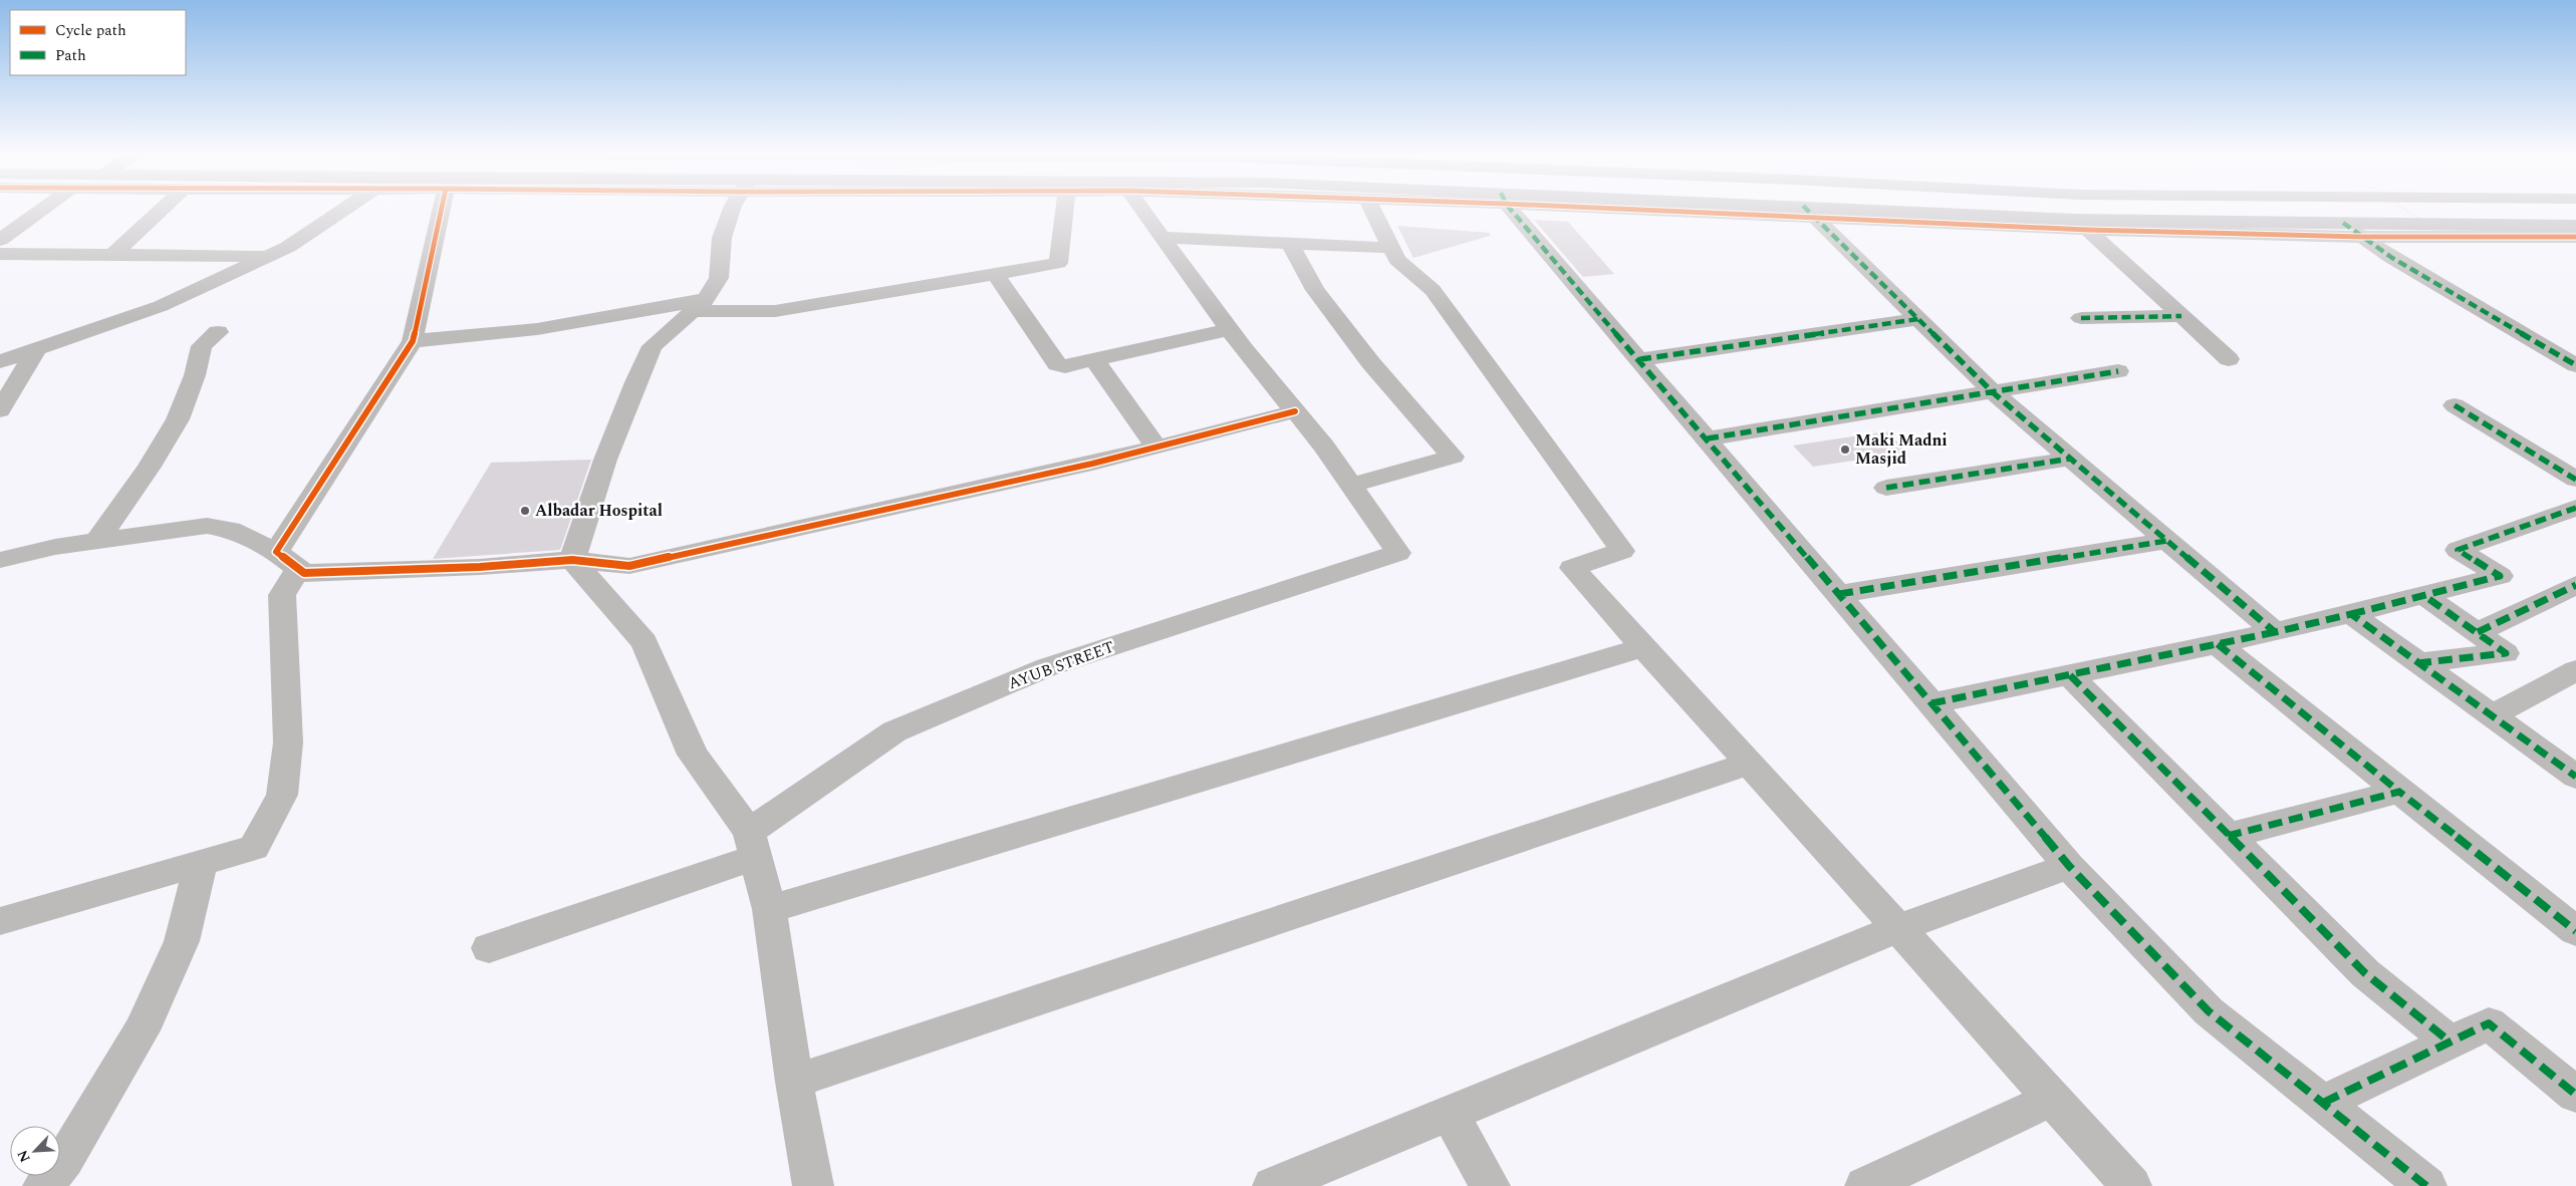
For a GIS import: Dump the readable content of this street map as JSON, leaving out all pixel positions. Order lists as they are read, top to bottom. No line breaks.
{"streets":{"street":["AYUB STREET"]},"places":["Maki Madni Masjid","Albadar Hospital"],"legend":["Cycle path","Path"],"north":"bottom left"}
